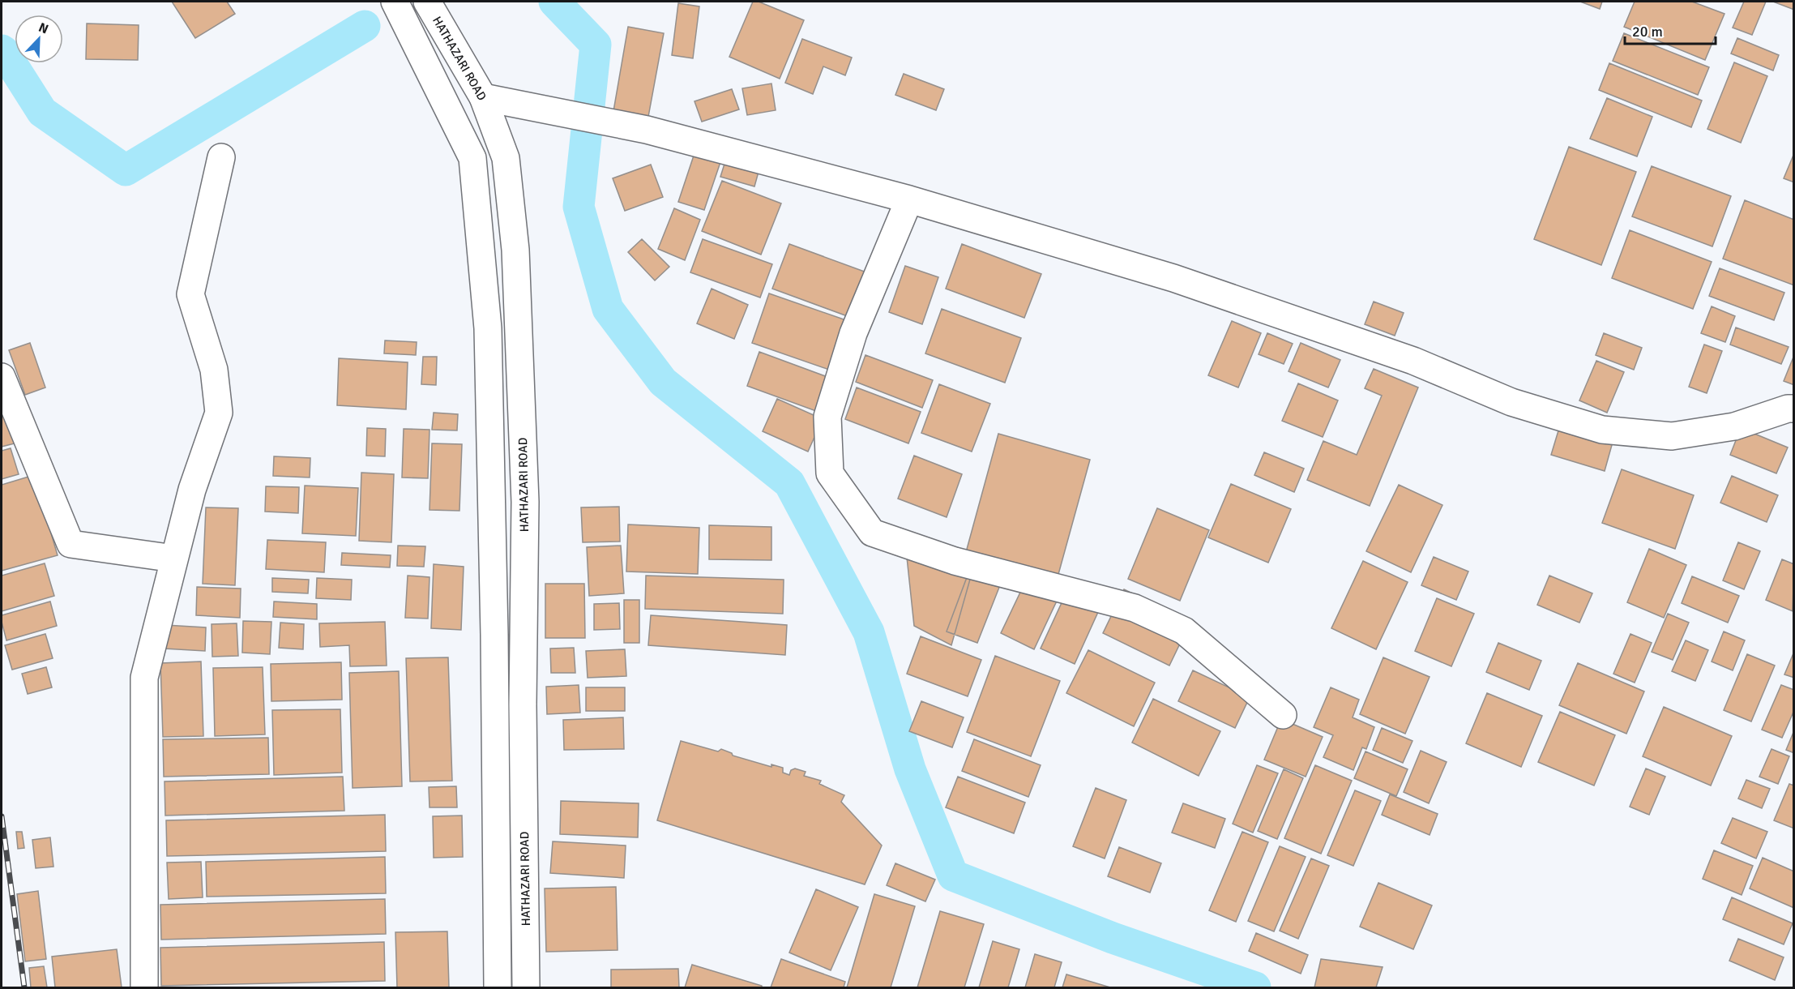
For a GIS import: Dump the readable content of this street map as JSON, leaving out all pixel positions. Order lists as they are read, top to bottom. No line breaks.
{"streets":{"main road":["HATHAZARI ROAD"]},"scale_bar":"20 m","north":"top right"}
